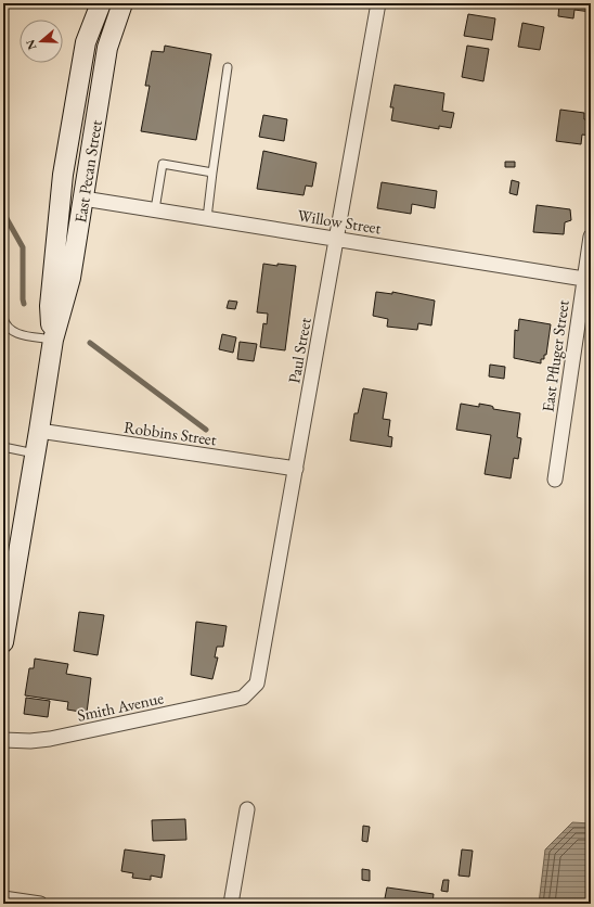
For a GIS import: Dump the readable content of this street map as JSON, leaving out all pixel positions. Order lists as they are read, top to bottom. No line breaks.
{"streets":{"main road":["East Pecan Street"],"street":["Willow Street","Paul Street","East Pfluger Street","Robbins Street","Smith Avenue"]},"crossings":[["East Pecan Street","Willow Street"],["East Pecan Street","Robbins Street"],["Willow Street","Paul Street"],["Willow Street","East Pfluger Street"],["Paul Street","Robbins Street"],["Paul Street","Smith Avenue"]],"north":"left"}
